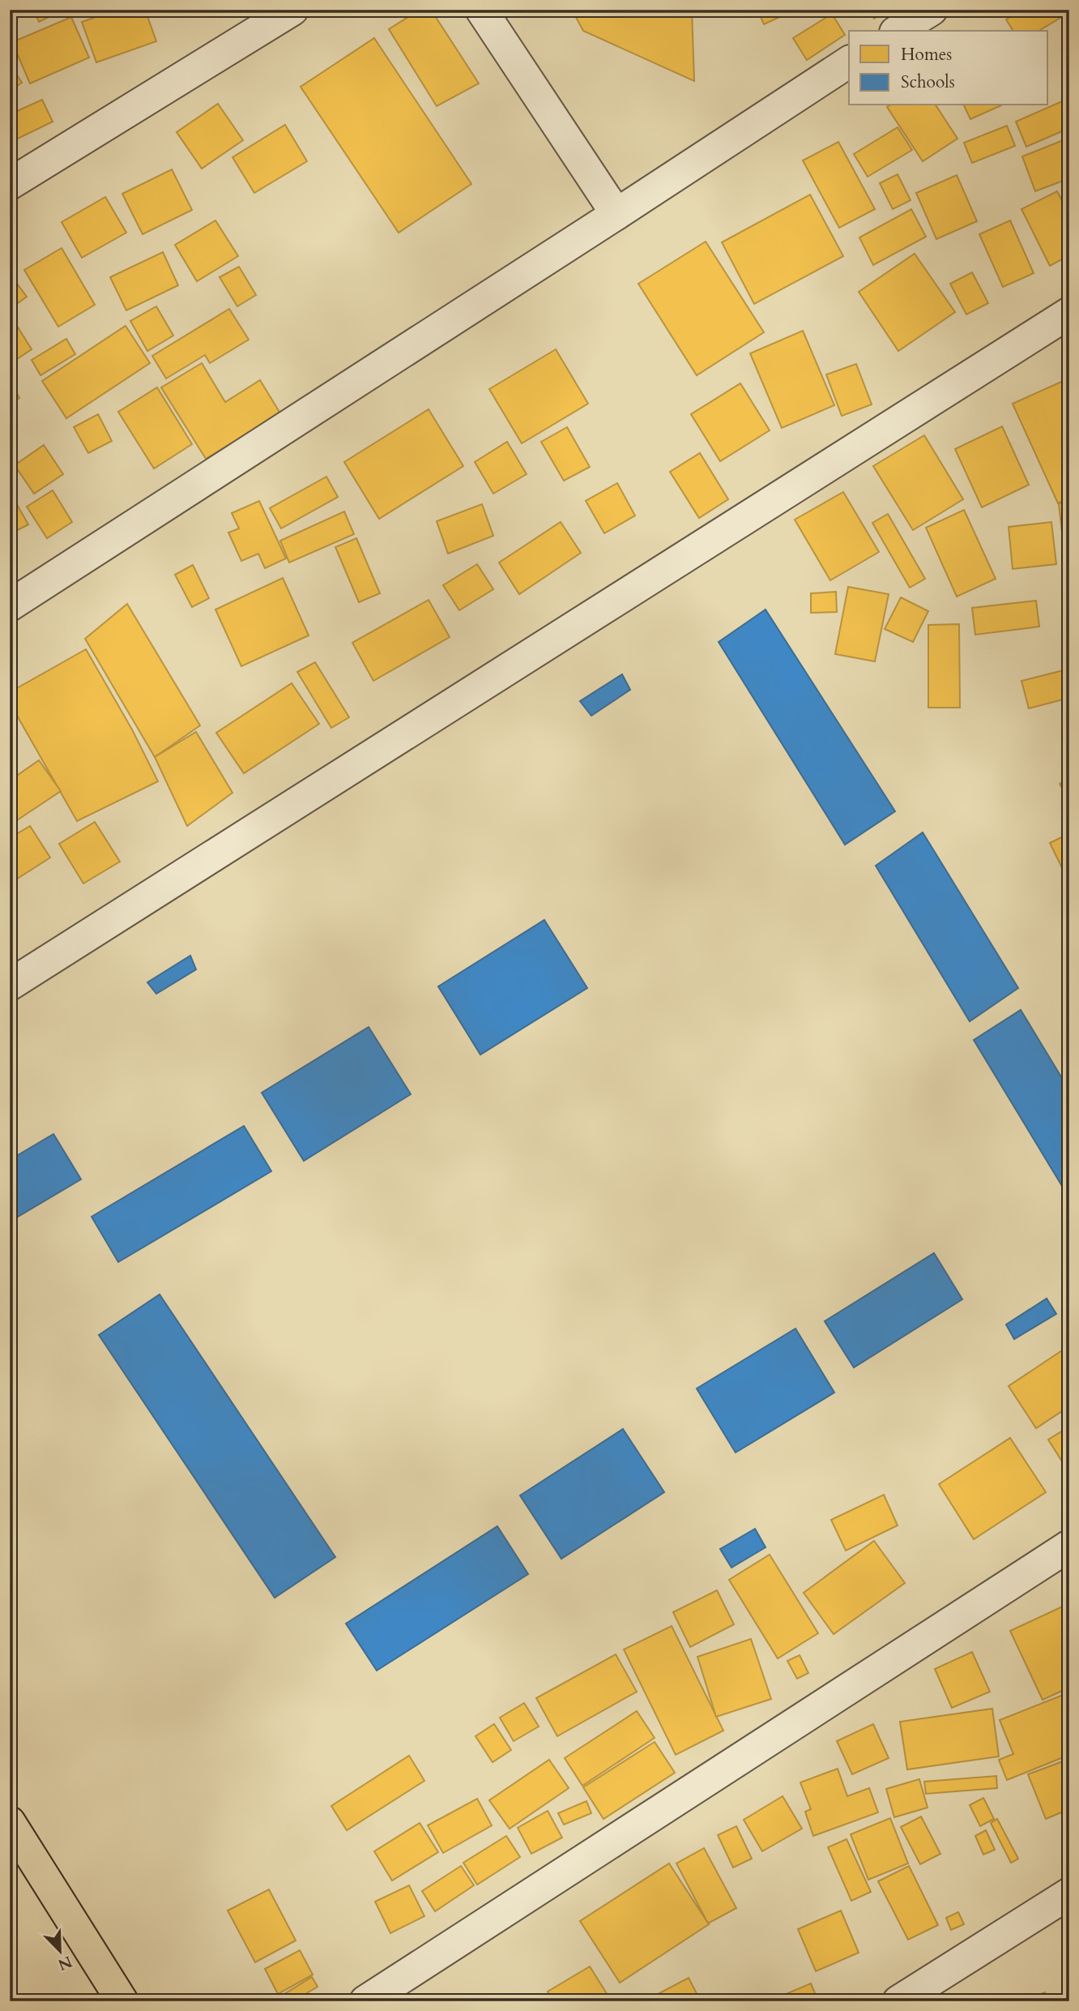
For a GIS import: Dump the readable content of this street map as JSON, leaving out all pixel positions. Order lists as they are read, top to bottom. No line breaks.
{"legend":["Homes","Schools"],"north":"bottom right"}
